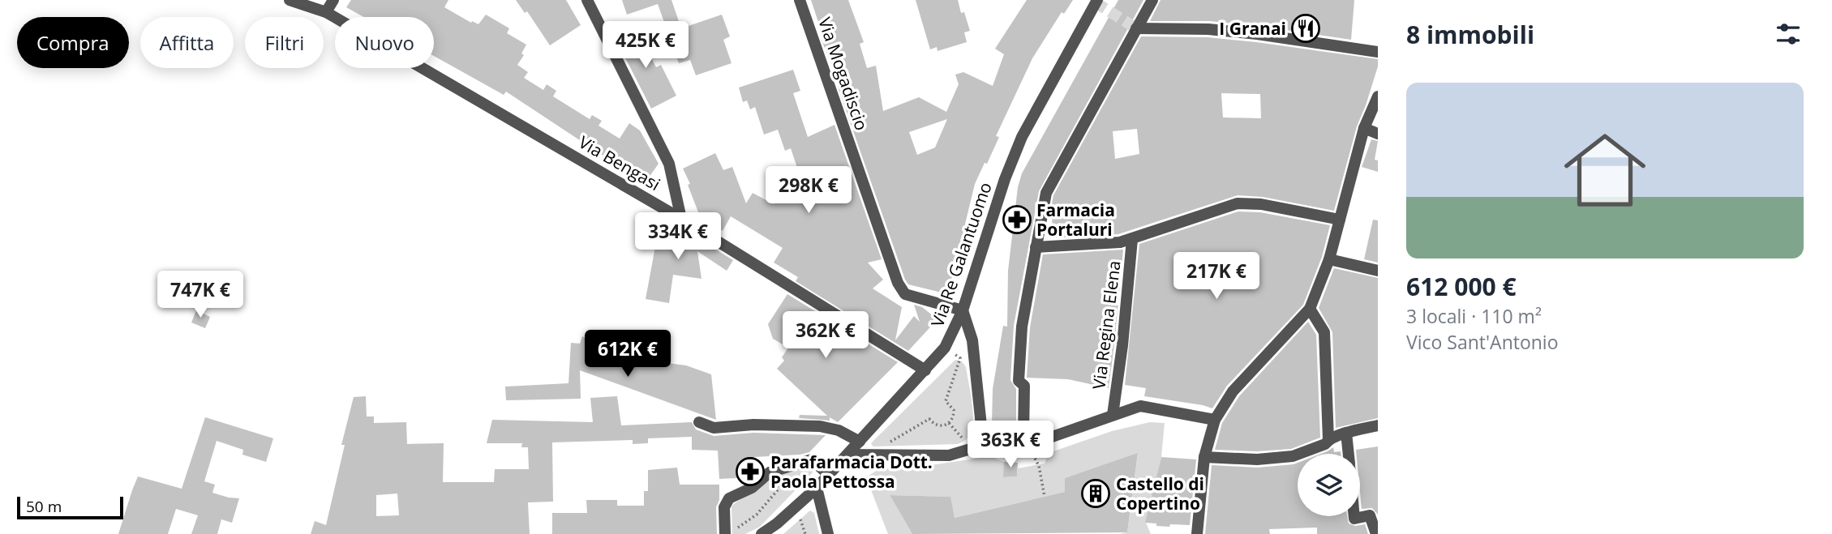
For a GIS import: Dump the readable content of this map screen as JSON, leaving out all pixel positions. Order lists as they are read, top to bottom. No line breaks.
{"streets":{"street":["Via Mogadiscio","Via Bengasi","Via Re Galantuomo","Via Regina Elena"]},"crossings":[["Via Mogadiscio","Via Re Galantuomo"],["Via Bengasi","Via Re Galantuomo"]],"places":{"restaurant":["I Granai"],"pharmacy":["Farmacia Portaluri","Parafarmacia Dott. Paola Pettossa"],"building":["Castello di Copertino"]},"scale_bar":"50 m","page":{"heading":"8 immobili","chip":["Compra","Affitta","Filtri","Nuovo"],"price":["425K €","298K €","334K €","217K €","747K €","362K €","612K €","363K €"],"list":[{"name":"612 000 €","note":"3 locali · 110 m² · Vico Sant'Antonio"}],"scale":"50 m"}}
